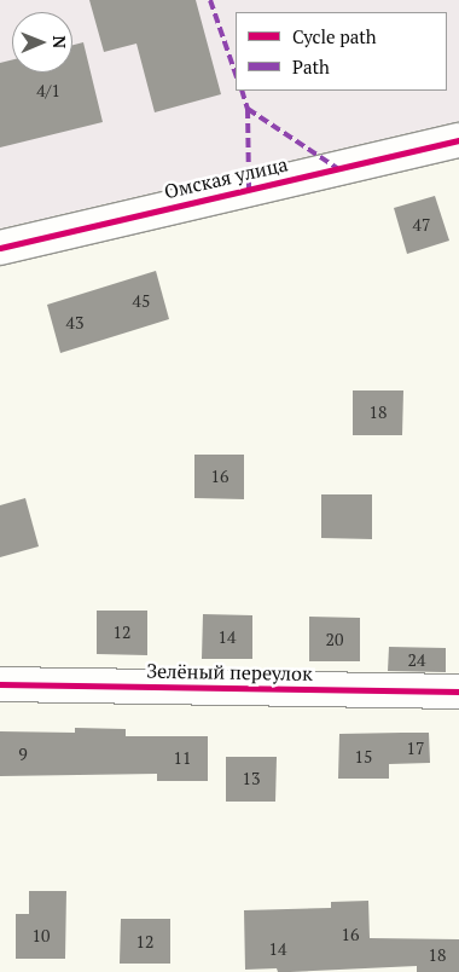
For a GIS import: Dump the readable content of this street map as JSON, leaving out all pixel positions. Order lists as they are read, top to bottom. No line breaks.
{"streets":{"street":["Омская улица","Зелёный переулок"]},"house_numbers":["4/1","47","45","43","18","16","12","14","20","24","17","9","15","11","13","16","10","12","14","18"],"legend":["Cycle path","Path"],"north":"right"}
